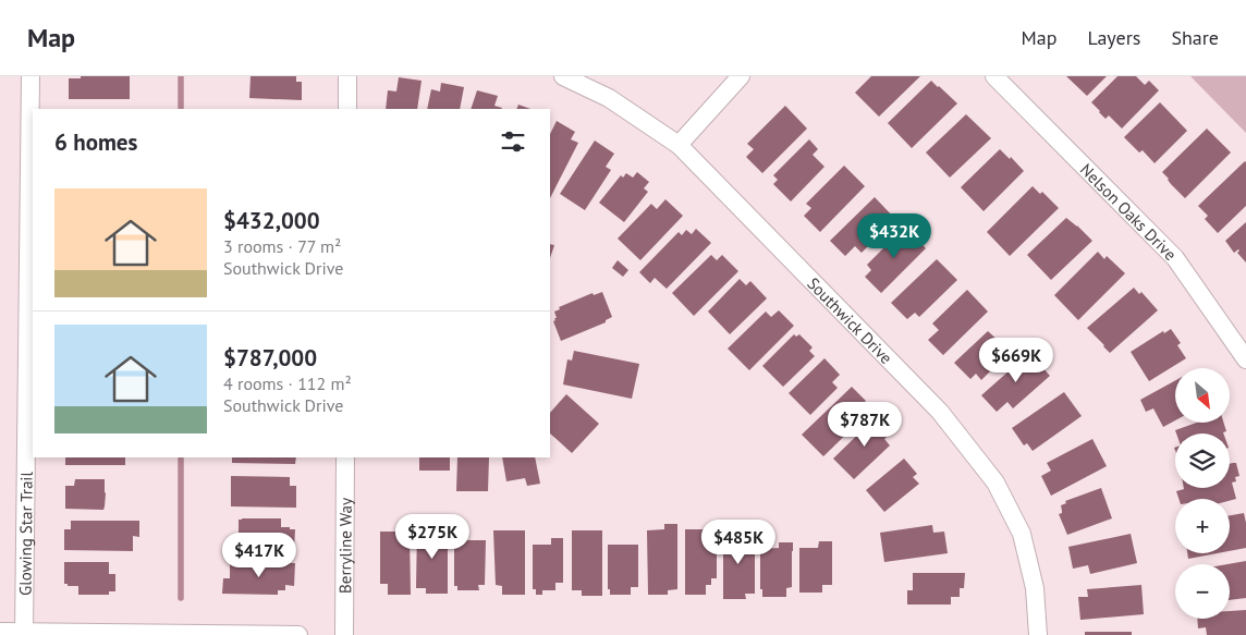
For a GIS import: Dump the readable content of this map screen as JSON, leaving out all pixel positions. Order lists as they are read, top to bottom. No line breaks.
{"streets":{"street":["Nelson Oaks Drive","Southwick Drive","Glowing Star Trail","Berryline Way"]},"north":"bottom right","page":{"header":"Map","nav":["Map","Layers","Share"],"heading":"6 homes","list":[{"name":"$432,000","note":"3 rooms · 77 m² · Southwick Drive"},{"name":"$787,000","note":"4 rooms · 112 m² · Southwick Drive"}],"price":["$432K","$669K","$787K","$275K","$485K","$417K"],"map_buttons":["+","−"]}}
